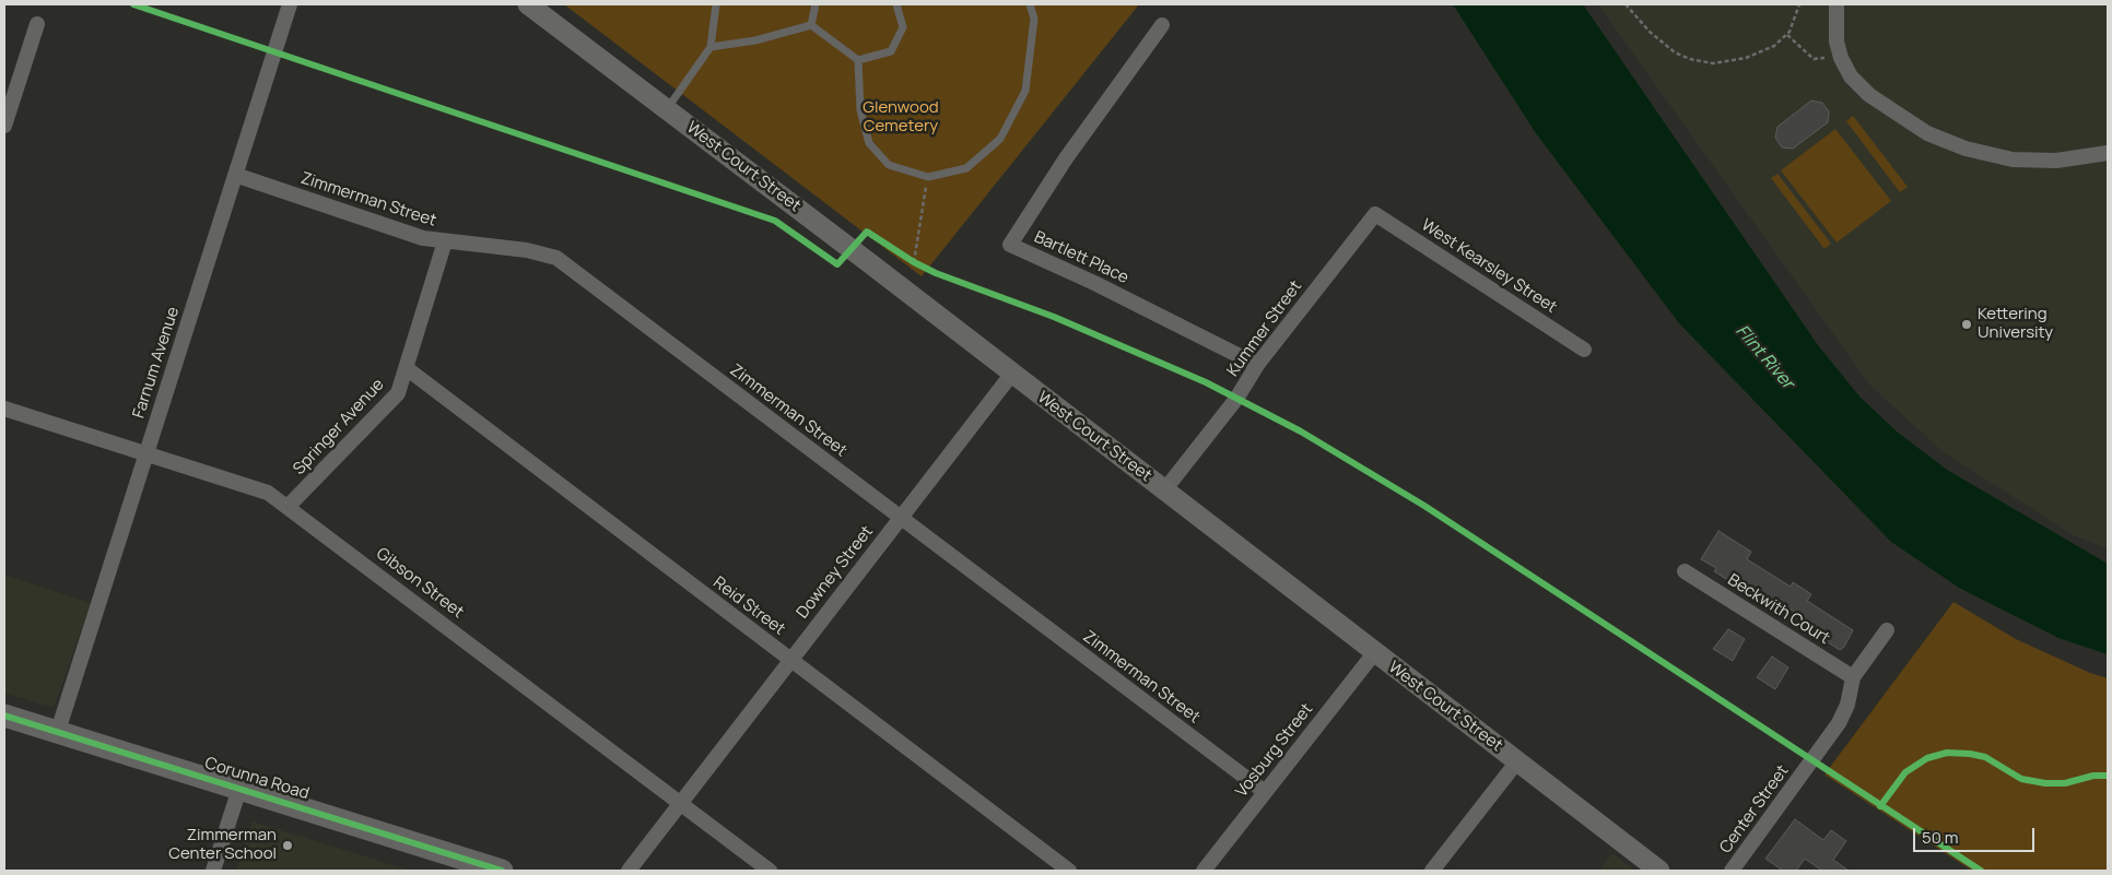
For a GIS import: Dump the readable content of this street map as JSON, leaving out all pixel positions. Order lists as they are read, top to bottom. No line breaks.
{"streets":{"main road":["Corunna Road"],"street":["West Court Street","Zimmerman Street","Bartlett Place","West Kearsley Street","Kummer Street","Farnum Avenue","Springer Avenue","Downey Street","Gibson Street","Reid Street","Beckwith Court","Vosburg Street","Center Street"]},"crossings":[["West Court Street","Kummer Street"],["West Court Street","Downey Street"],["West Court Street","Vosburg Street"],["Zimmerman Street","Farnum Avenue"],["Zimmerman Street","Springer Avenue"],["Zimmerman Street","Downey Street"],["Zimmerman Street","Vosburg Street"],["Bartlett Place","Kummer Street"],["West Kearsley Street","Kummer Street"],["Farnum Avenue","Gibson Street"],["Farnum Avenue","Corunna Road"],["Springer Avenue","Gibson Street"],["Springer Avenue","Reid Street"],["Downey Street","Gibson Street"],["Downey Street","Reid Street"],["Beckwith Court","Center Street"]],"water":["Flint River"],"parks":["Glenwood Cemetery"],"places":["Kettering University","Zimmerman Center School"],"scale_bar":"50 m"}
